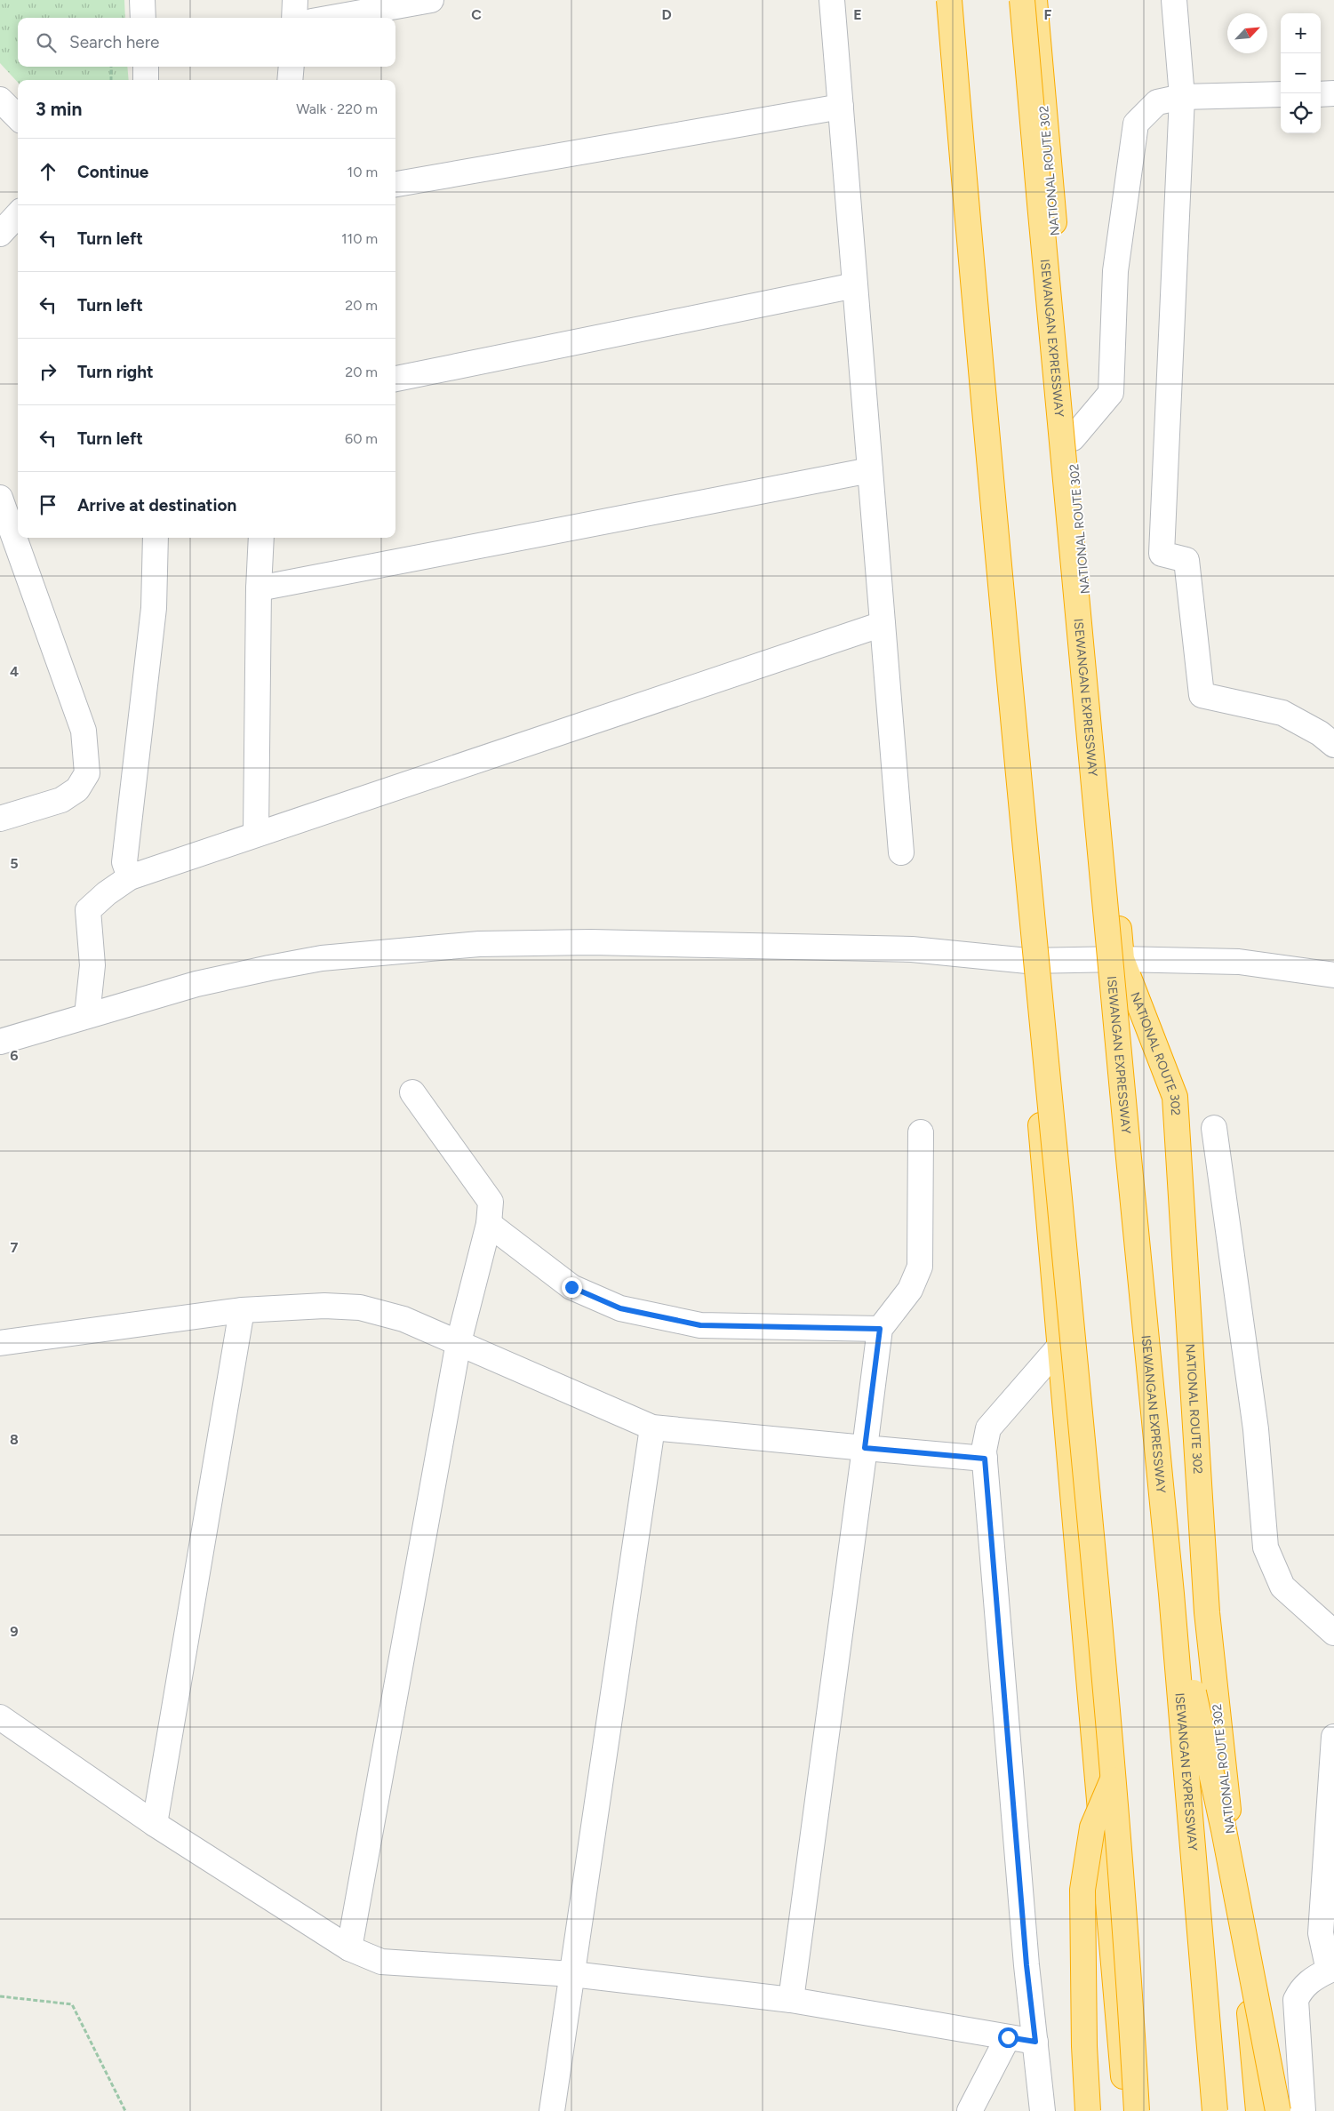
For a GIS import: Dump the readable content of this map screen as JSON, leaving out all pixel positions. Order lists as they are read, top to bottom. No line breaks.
{"streets":{"highway":["NATIONAL ROUTE 302","ISEWANGAN EXPRESSWAY"]},"north":"top right","page":{"map_buttons":["+","−"],"search":"Search here","heading":["3 min","Walk · 220 m"],"list":[["Continue","10 m"],["Turn left","110 m"],["Turn left","20 m"],["Turn right","20 m"],["Turn left","60 m"],"Arrive at destination"]},"grid":{"columns":["C","D","E","F"],"rows":["4","5","6","7","8","9"]}}
